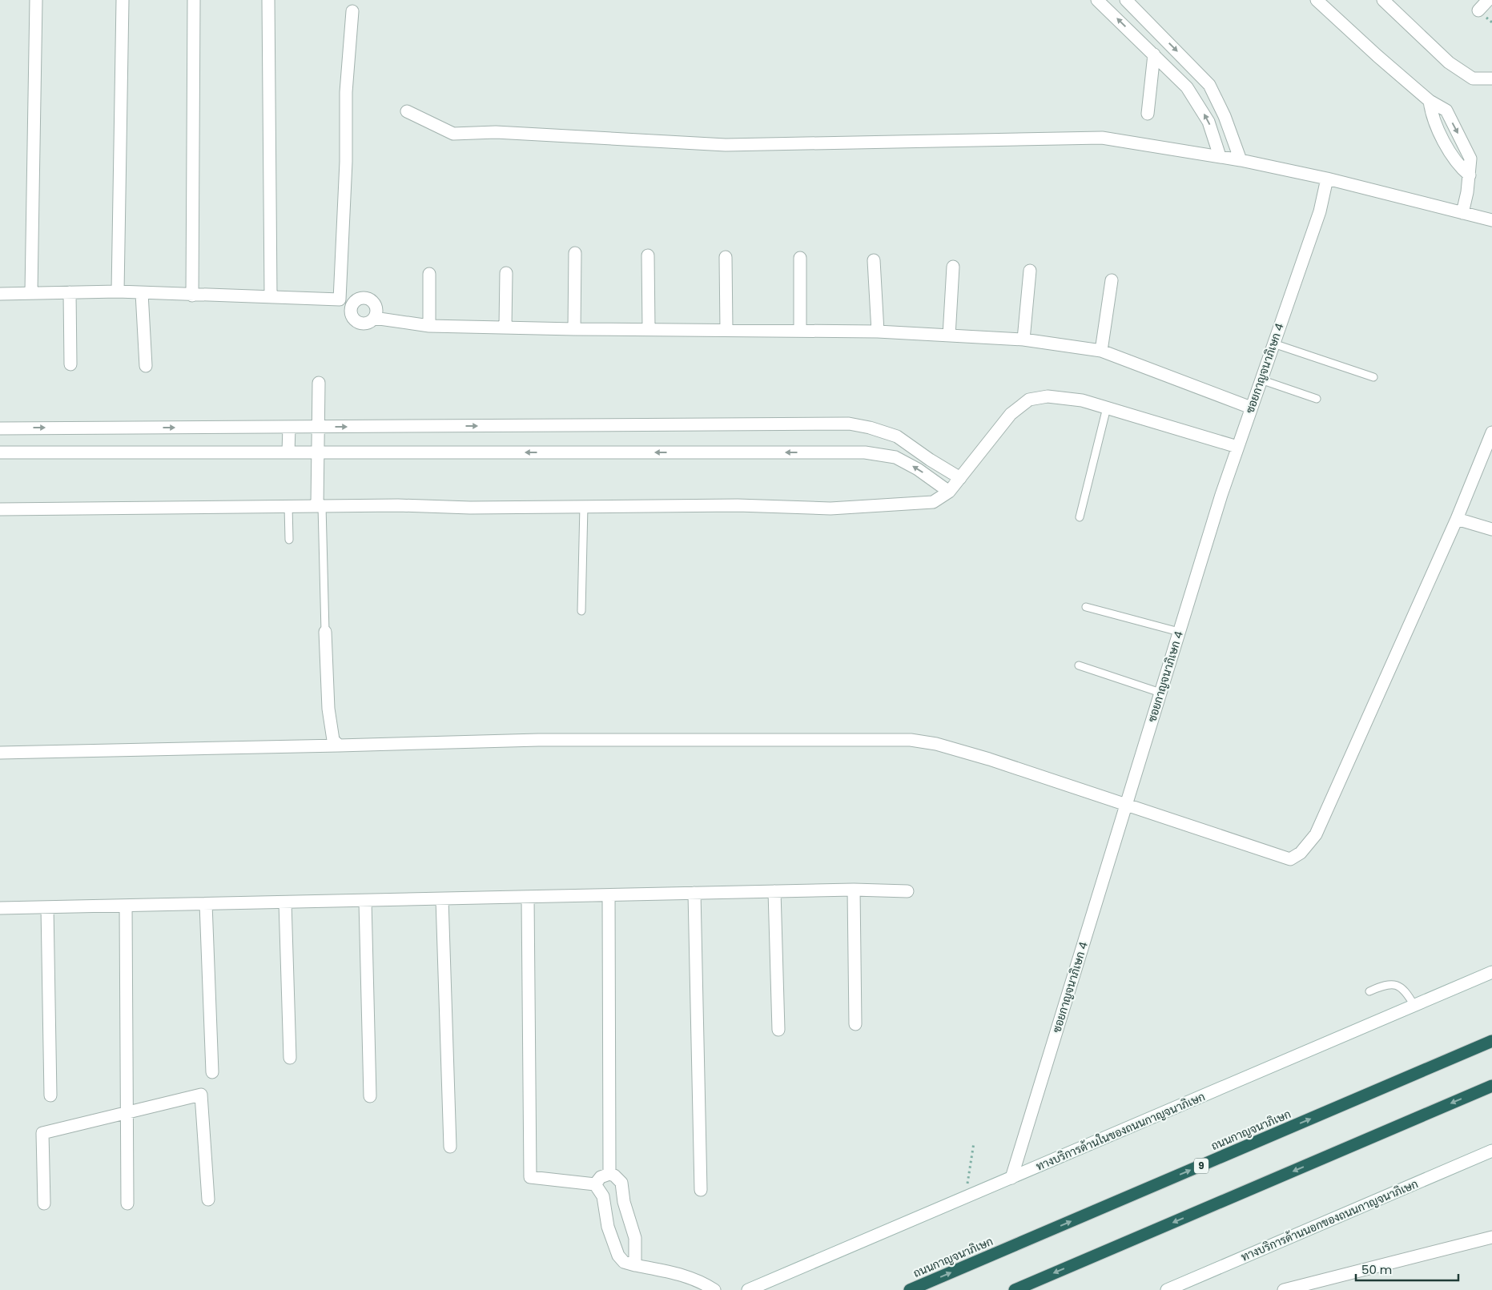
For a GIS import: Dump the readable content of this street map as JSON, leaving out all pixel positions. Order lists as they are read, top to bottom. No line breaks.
{"streets":{"highway":["ถนนกาญจนาภิเษก","9"],"street":["ซอยกาญจนาภิเษก 4","ทางบริการด้านในของถนนกาญจนาภิเษก","ทางบริการด้านนอกของถนนกาญจนาภิเษก"]},"crossings":[["ซอยกาญจนาภิเษก 4","ทางบริการด้านในของถนนกาญจนาภิเษก"]],"scale_bar":"50 m"}
